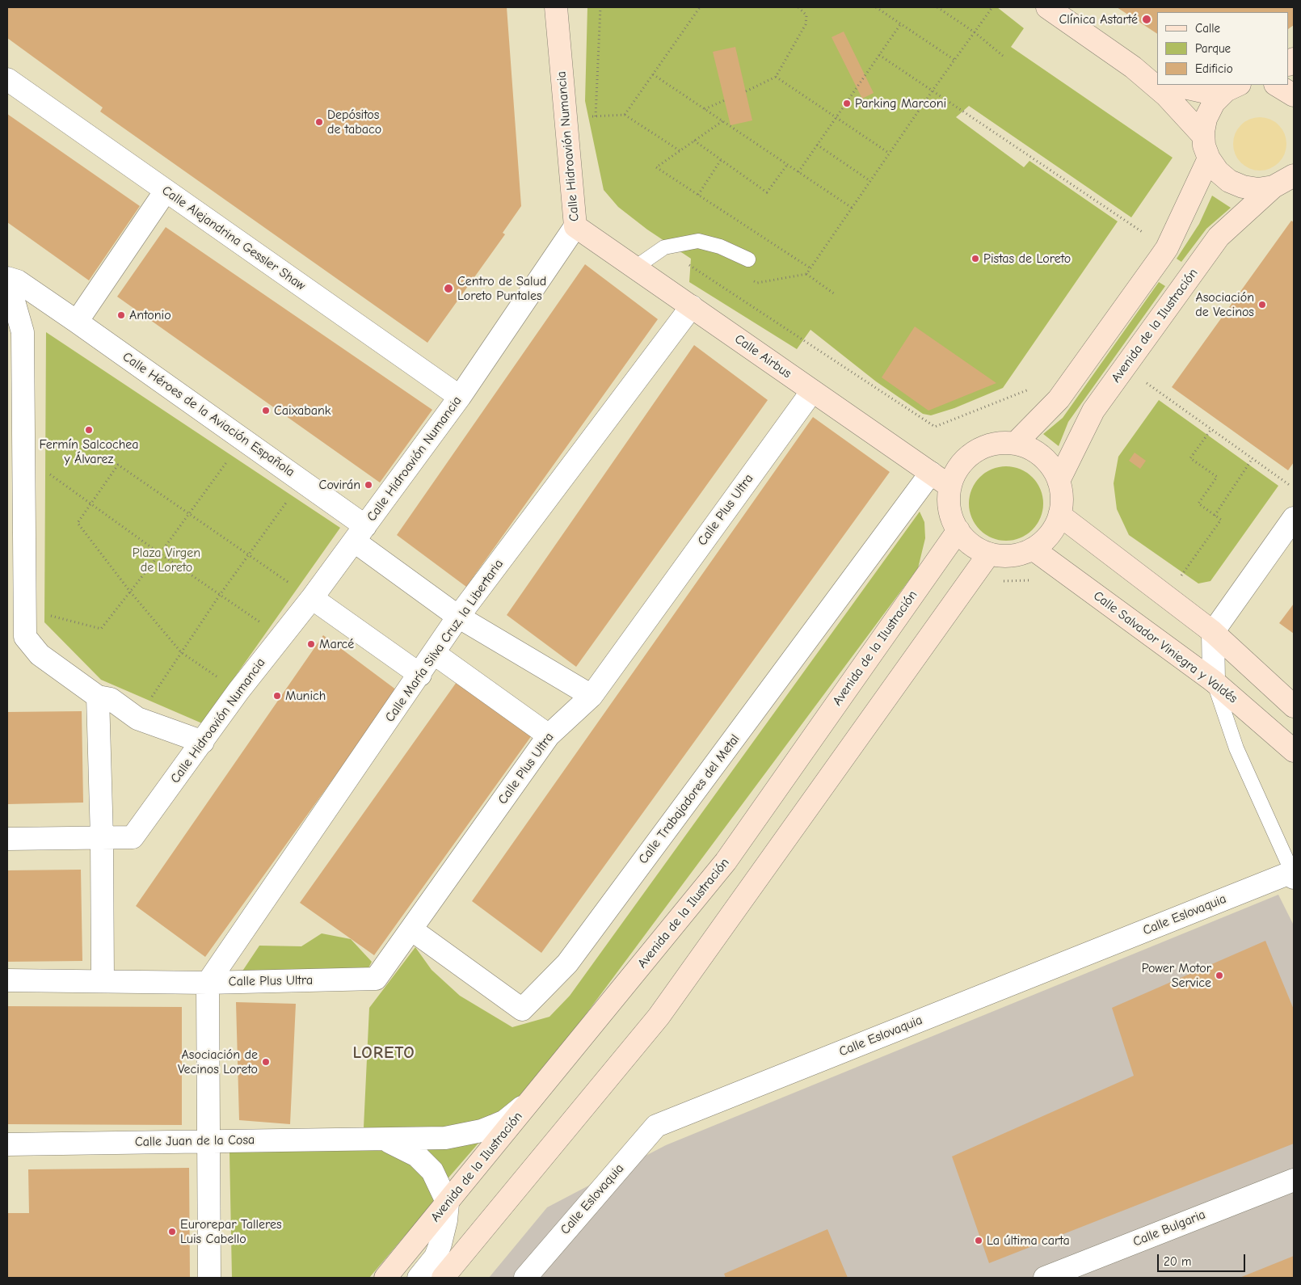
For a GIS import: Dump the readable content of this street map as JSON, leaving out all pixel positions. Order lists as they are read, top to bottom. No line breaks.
{"streets":{"main road":["Calle Hidroavión Numancia","Avenida de la Ilustración","Calle Airbus","Calle Salvador Viniegra y Valdés"],"street":["Calle Alejandrina Gessler Shaw","Calle Héroes de la Aviación Española","Calle Plus Ultra","Calle María Silva Cruz, la Libertaria","Calle Trabajadores del Metal","Calle Eslovaquia","Calle Juan de la Cosa","Calle Bulgaria"]},"crossings":[["Calle Hidroavión Numancia","Calle Alejandrina Gessler Shaw"],["Calle Hidroavión Numancia","Calle Airbus"],["Calle Hidroavión Numancia","Calle Héroes de la Aviación Española"],["Avenida de la Ilustración","Calle Airbus"],["Avenida de la Ilustración","Calle Salvador Viniegra y Valdés"],["Avenida de la Ilustración","Calle Juan de la Cosa"],["Calle Airbus","Calle Plus Ultra"],["Calle Airbus","Calle María Silva Cruz, la Libertaria"],["Calle Airbus","Calle Salvador Viniegra y Valdés"],["Calle Airbus","Calle Trabajadores del Metal"],["Calle Héroes de la Aviación Española","Calle Plus Ultra"],["Calle Héroes de la Aviación Española","Calle María Silva Cruz, la Libertaria"],["Calle Plus Ultra","Calle María Silva Cruz, la Libertaria"],["Calle Plus Ultra","Calle Trabajadores del Metal"]],"districts":["LORETO"],"parks":["Plaza Virgen de Loreto"],"places":["Clínica Astarté","Parking Marconi","Depósitos de tabaco","Pistas de Loreto","Centro de Salud Loreto Puntales","Asociación de Vecinos","Antonio","Caixabank","Fermín Salcochea y Álvarez","Covirán","Marcé","Munich","Power Motor Service","Asociación de Vecinos Loreto","Eurorepar Talleres Luis Cabello","La última carta"],"legend":["Calle","Parque","Edificio"],"scale_bar":"20 m"}
